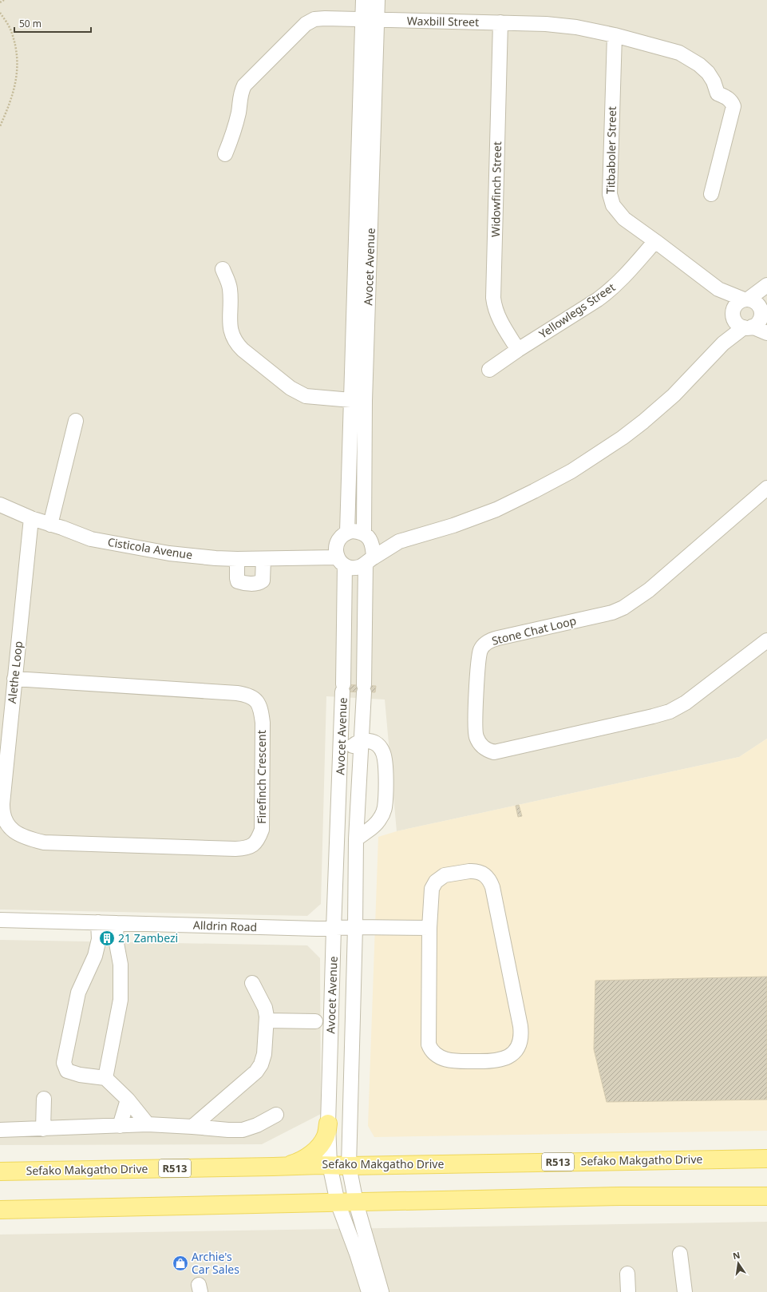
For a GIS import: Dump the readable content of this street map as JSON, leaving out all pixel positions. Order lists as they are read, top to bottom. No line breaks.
{"streets":{"main road":["Sefako Makgatho Drive","R513"],"street":["Waxbill Street","Titbaboler Street","Widowfinch Street","Avocet Avenue","Yellowlegs Street","Cisticola Avenue","Stone Chat Loop","Alethe Loop","Firefinch Crescent","Alldrin Road"]},"crossings":[["Waxbill Street","Titbaboler Street"],["Waxbill Street","Widowfinch Street"],["Waxbill Street","Avocet Avenue"],["Titbaboler Street","Yellowlegs Street"],["Widowfinch Street","Yellowlegs Street"],["Avocet Avenue","Cisticola Avenue"],["Avocet Avenue","Alldrin Road"],["Avocet Avenue","Sefako Makgatho Drive"],["Cisticola Avenue","Alethe Loop"],["Alethe Loop","Firefinch Crescent"]],"places":{"building":["21 Zambezi"],"shop":["Archie's Car Sales"]},"scale_bar":"50 m","north":"top"}
